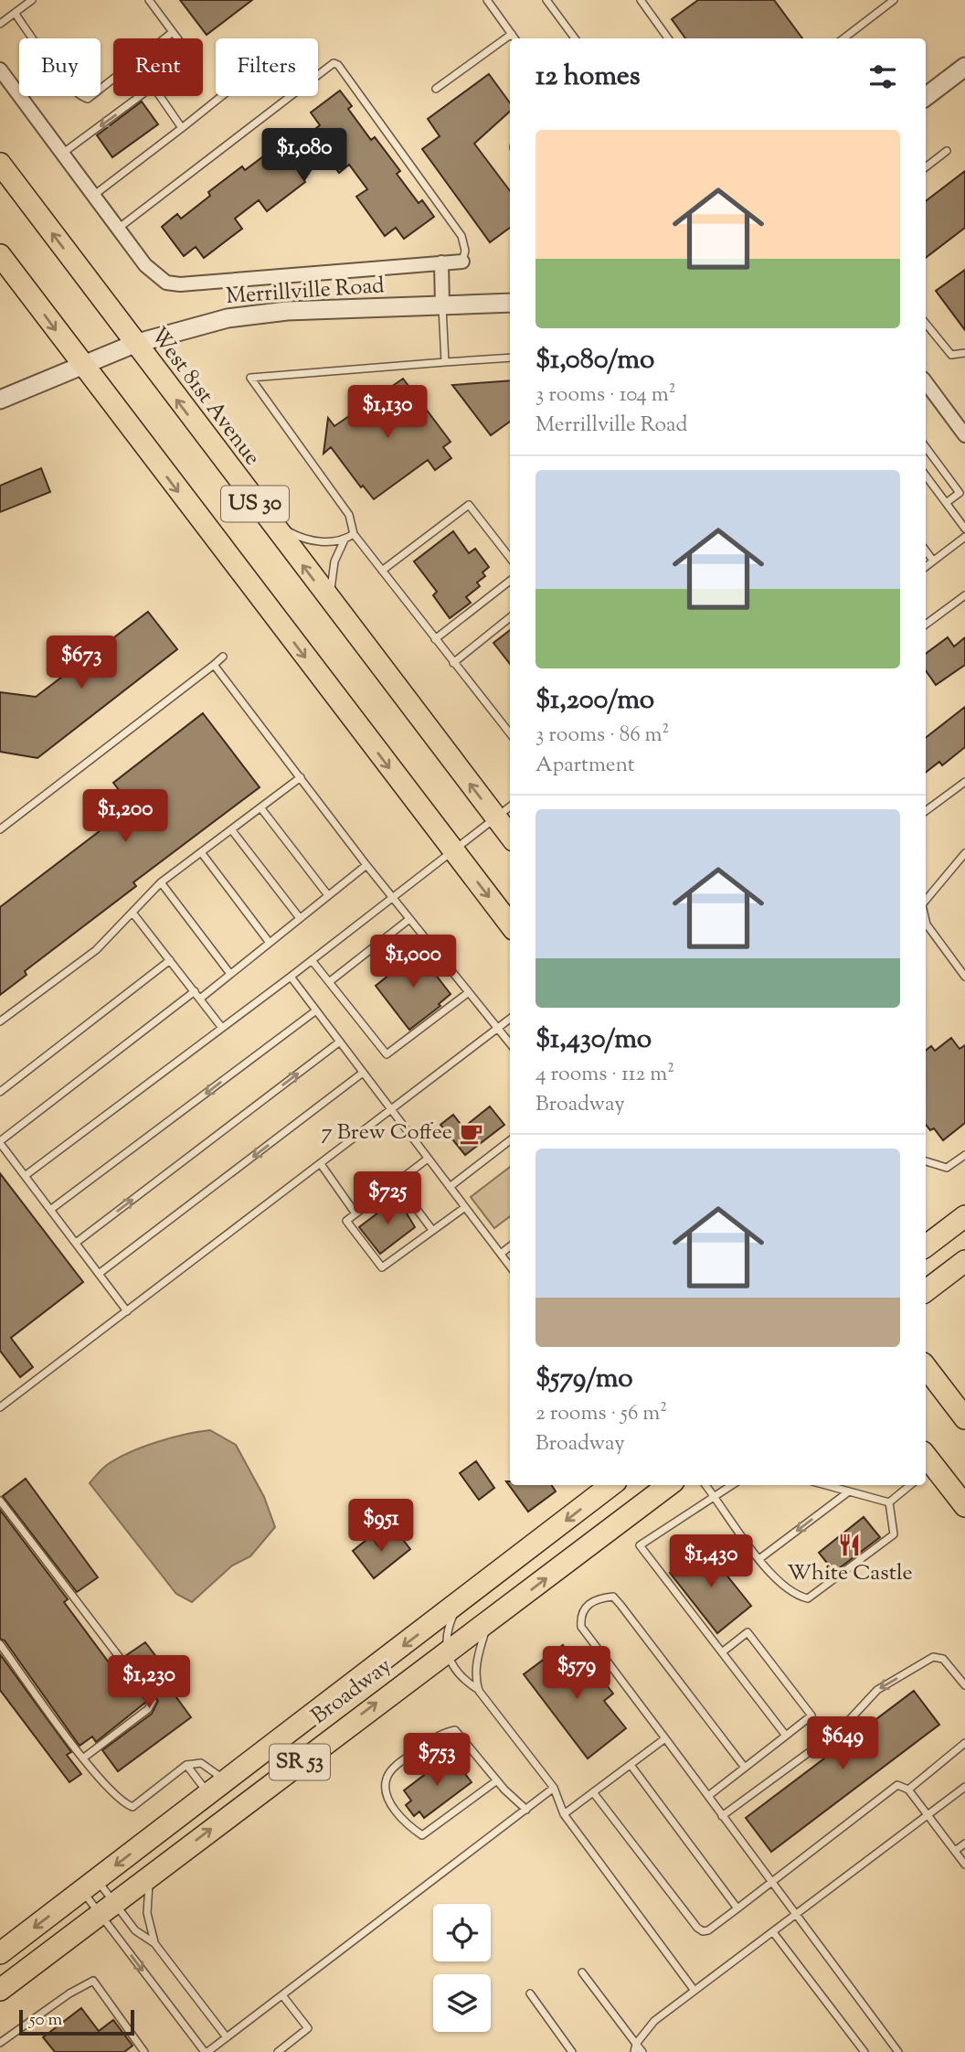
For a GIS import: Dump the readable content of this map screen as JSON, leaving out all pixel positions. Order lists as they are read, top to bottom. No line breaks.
{"streets":{"main road":["West 81st Avenue","US 30","Broadway","SR 53"],"street":["Merrillville Road"]},"crossings":[["Merrillville Road","West 81st Avenue"],["Merrillville Road","US 30"]],"places":{"cafe":["7 Brew Coffee"],"restaurant":["White Castle"]},"scale_bar":"50 m","page":{"chip":["Buy","Rent","Filters"],"heading":"12 homes","list":[{"name":"$1,080/mo","note":"3 rooms · 104 m² · Merrillville Road"},{"name":"$1,200/mo","note":"3 rooms · 86 m² · Apartment"},{"name":"$1,430/mo","note":"4 rooms · 112 m² · Broadway"},{"name":"$579/mo","note":"2 rooms · 56 m² · Broadway"}],"price":["$1,080","$1,130","$673","$1,200","$1,000","$725","$951","$1,430","$579","$1,230","$649","$753"],"scale":"50 m"}}
